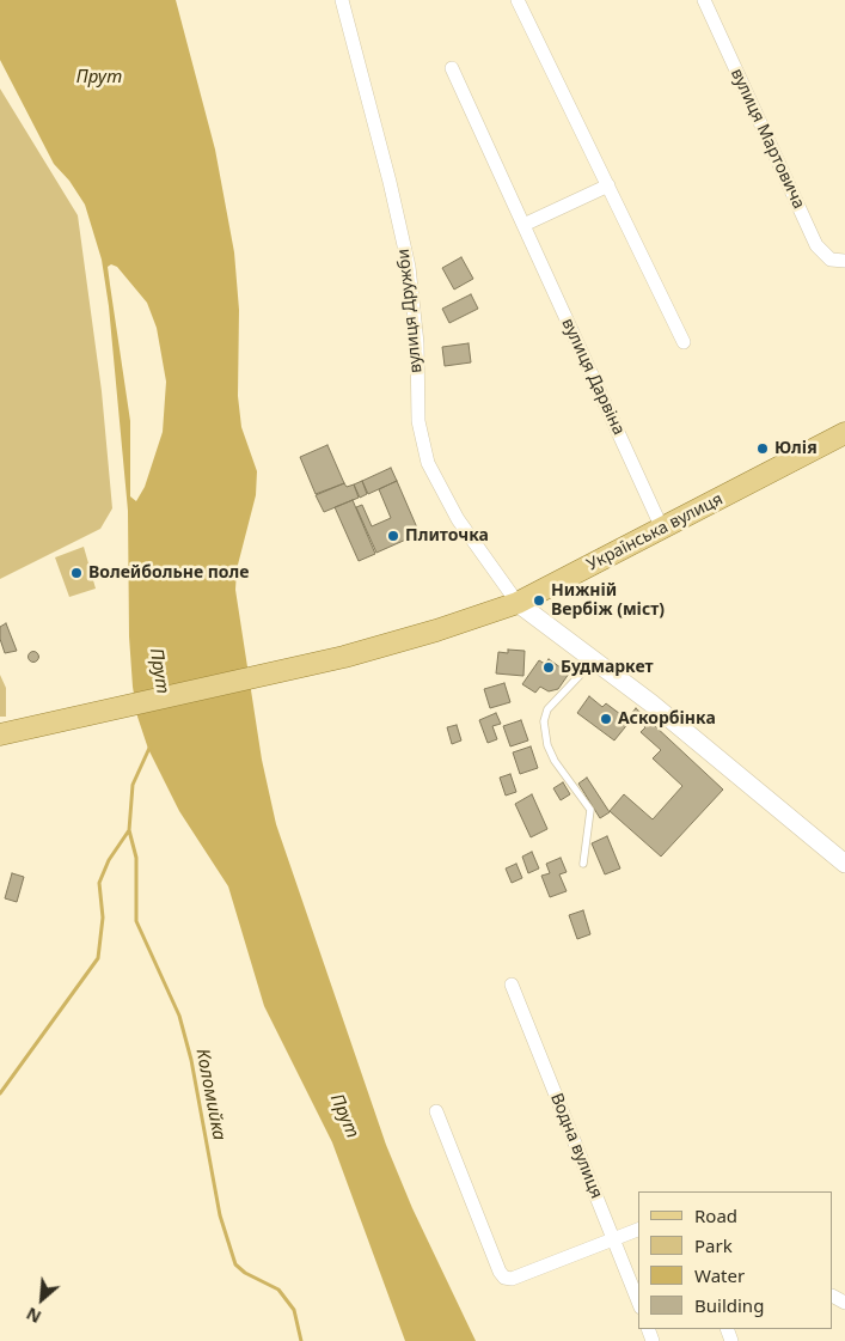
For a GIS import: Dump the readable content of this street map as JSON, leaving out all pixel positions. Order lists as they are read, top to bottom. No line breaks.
{"streets":{"main road":["Українська вулиця"],"street":["вулиця Мартовича","вулиця Дружби","вулиця Дарвіна","Водна вулиця"]},"crossings":[["вулиця Дружби","Українська вулиця"],["вулиця Дарвіна","Українська вулиця"]],"water":["Прут","Коломийка"],"places":["Юлія","Плиточка","Волейбольне поле","Нижній Вербіж (міст)","Будмаркет","Аскорбінка"],"legend":["Road","Park","Water","Building"],"north":"bottom left"}
